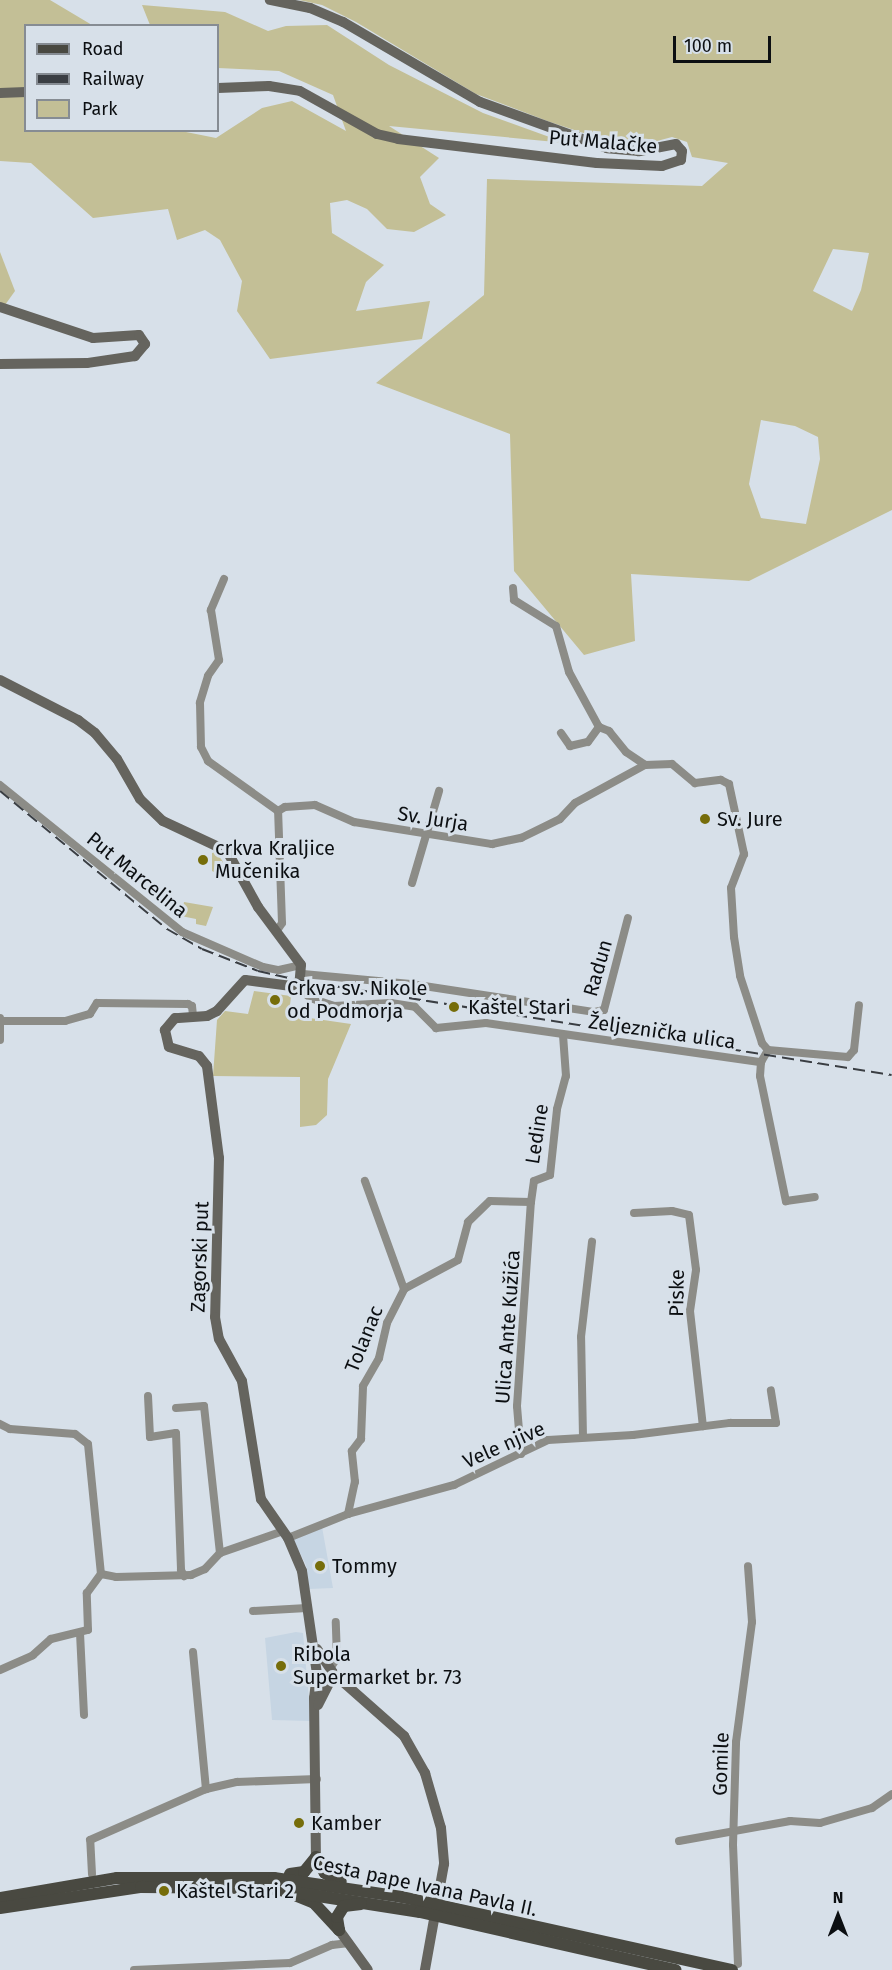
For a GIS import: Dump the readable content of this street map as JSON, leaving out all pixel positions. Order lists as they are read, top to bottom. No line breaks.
{"streets":{"main road":["Put Malačke","Zagorski put","Cesta pape Ivana Pavla II."],"street":["Sv. Jurja","Put Marcelina","Radun","Željeznička ulica","Ledine","Piske","Ulica Ante Kužića","Tolanac","Vele njive","Gomile"]},"crossings":[["Put Marcelina","Radun"],["Željeznička ulica","Ledine"],["Željeznička ulica","Zagorski put"],["Ledine","Ulica Ante Kužića"],["Zagorski put","Vele njive"],["Piske","Vele njive"],["Ulica Ante Kužića","Vele njive"],["Tolanac","Vele njive"],["Gomile","Cesta pape Ivana Pavla II."]],"places":["Sv. Jure","crkva Kraljice Mučenika","Crkva sv. Nikole od Podmorja","Kaštel Stari","Tommy","Ribola Supermarket br. 73","Kamber","Kaštel Stari 2"],"legend":["Road","Railway","Park"],"scale_bar":"100 m","north":"top"}
